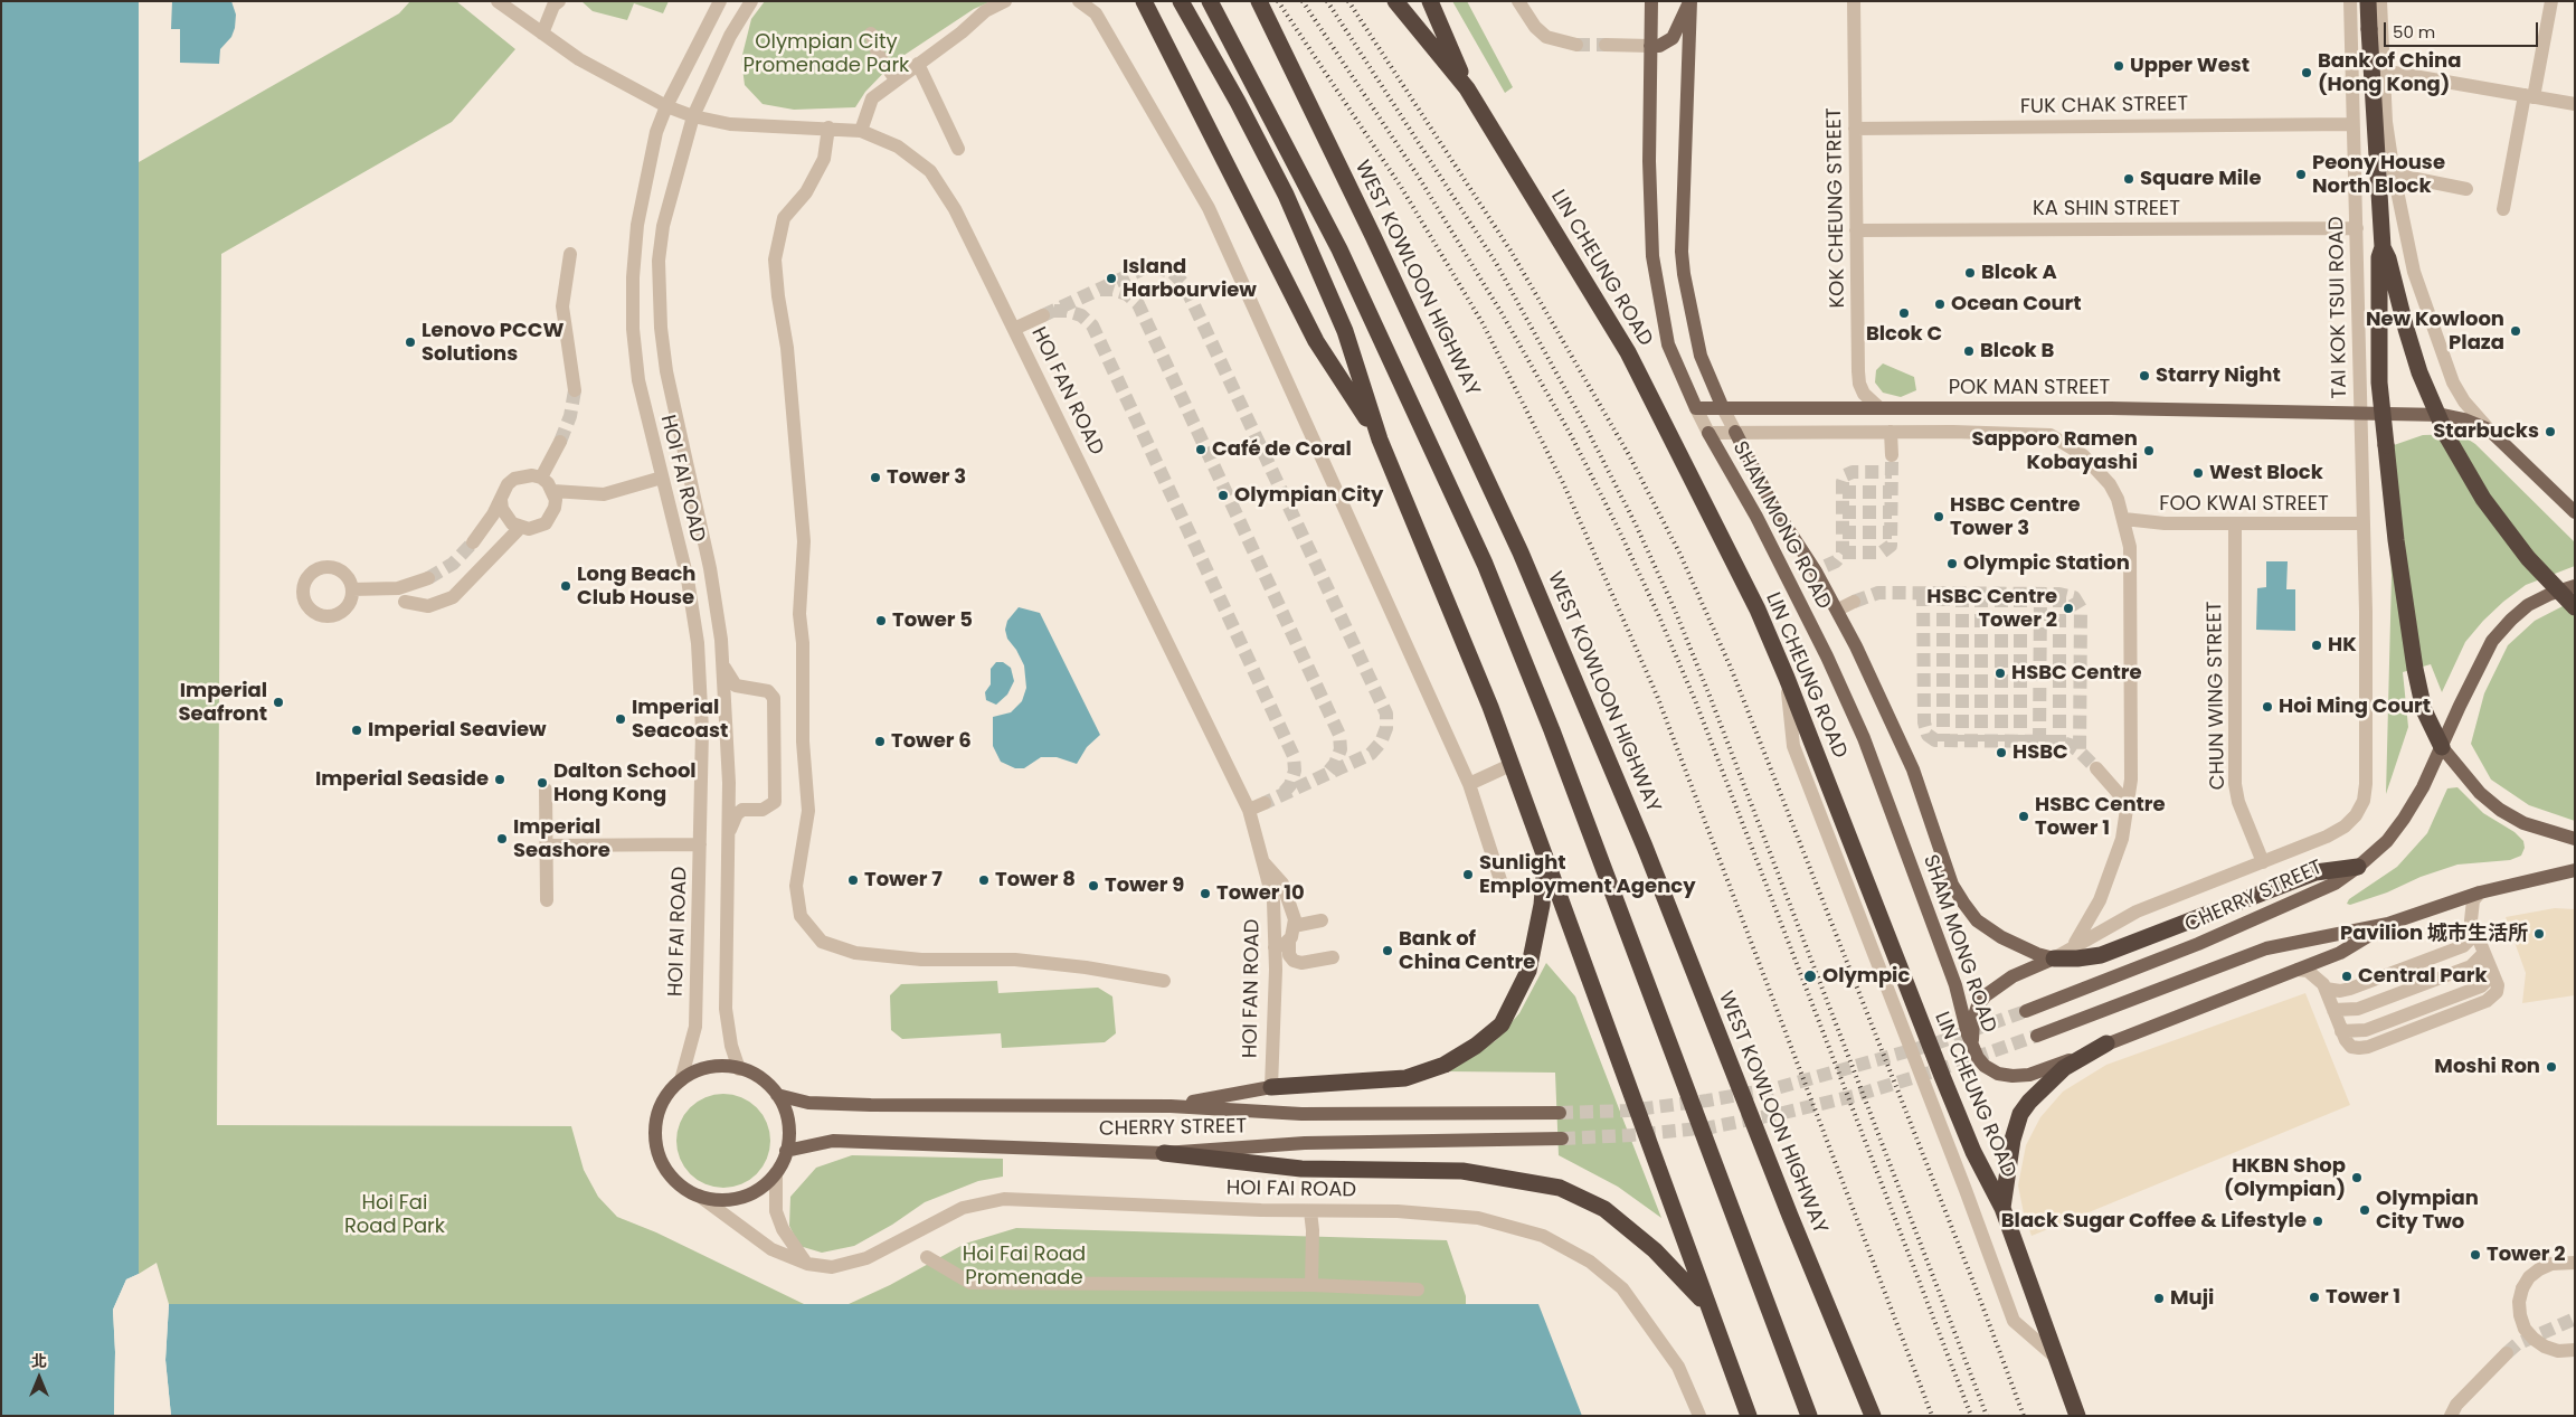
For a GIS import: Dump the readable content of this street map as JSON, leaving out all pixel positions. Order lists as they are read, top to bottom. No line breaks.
{"streets":{"highway":["LIN CHEUNG ROAD","WEST KOWLOON HIGHWAY"],"main road":["TAI KOK TSUI ROAD","POK MAN STREET","SHAM MONG ROAD","CHERRY STREET"],"street":["FUK CHAK STREET","KOK CHEUNG STREET","KA SHIN STREET","HOI FAN ROAD","HOI FAI ROAD","FOO KWAI STREET","CHUN WING STREET"]},"crossings":[["FUK CHAK STREET","KOK CHEUNG STREET"],["FUK CHAK STREET","TAI KOK TSUI ROAD"],["KOK CHEUNG STREET","KA SHIN STREET"],["KOK CHEUNG STREET","POK MAN STREET"],["KA SHIN STREET","TAI KOK TSUI ROAD"],["TAI KOK TSUI ROAD","POK MAN STREET"],["TAI KOK TSUI ROAD","FOO KWAI STREET"],["TAI KOK TSUI ROAD","CHERRY STREET"],["POK MAN STREET","SHAM MONG ROAD"],["HOI FAN ROAD","HOI FAI ROAD"],["HOI FAN ROAD","CHERRY STREET"],["HOI FAI ROAD","CHERRY STREET"],["FOO KWAI STREET","CHUN WING STREET"],["SHAM MONG ROAD","CHERRY STREET"],["CHUN WING STREET","CHERRY STREET"]],"parks":["Olympian City Promenade Park","Hoi Fai Road Park","Hoi Fai Road Promenade"],"places":["Upper West","Bank of China (Hong Kong)","Peony House North Block","Square Mile","Blcok A","Island Harbourview","Ocean Court","Blcok C","New Kowloon Plaza","Lenovo PCCW Solutions","Blcok B","Starry Night","Starbucks","Café de Coral","Sapporo Ramen Kobayashi","West Block","Tower 3","Olympian City","HSBC Centre Tower 3","Olympic Station","Long Beach Club House","HSBC Centre Tower 2","Tower 5","HK","HSBC Centre","Imperial Seafront","Hoi Ming Court","Imperial Seacoast","Imperial Seaview","Tower 6","HSBC","Imperial Seaside","Dalton School Hong Kong","HSBC Centre Tower 1","Imperial Seashore","Sunlight Employment Agency","Tower 7","Tower 8","Tower 9","Tower 10","Pavilion 城市生活所","Bank of China Centre","Olympic","Central Park","Moshi Ron","HKBN Shop (Olympian)","Olympian City Two","Black Sugar Coffee & Lifestyle","Tower 2","Tower 1","Muji"],"scale_bar":"50 m","north":"top"}
